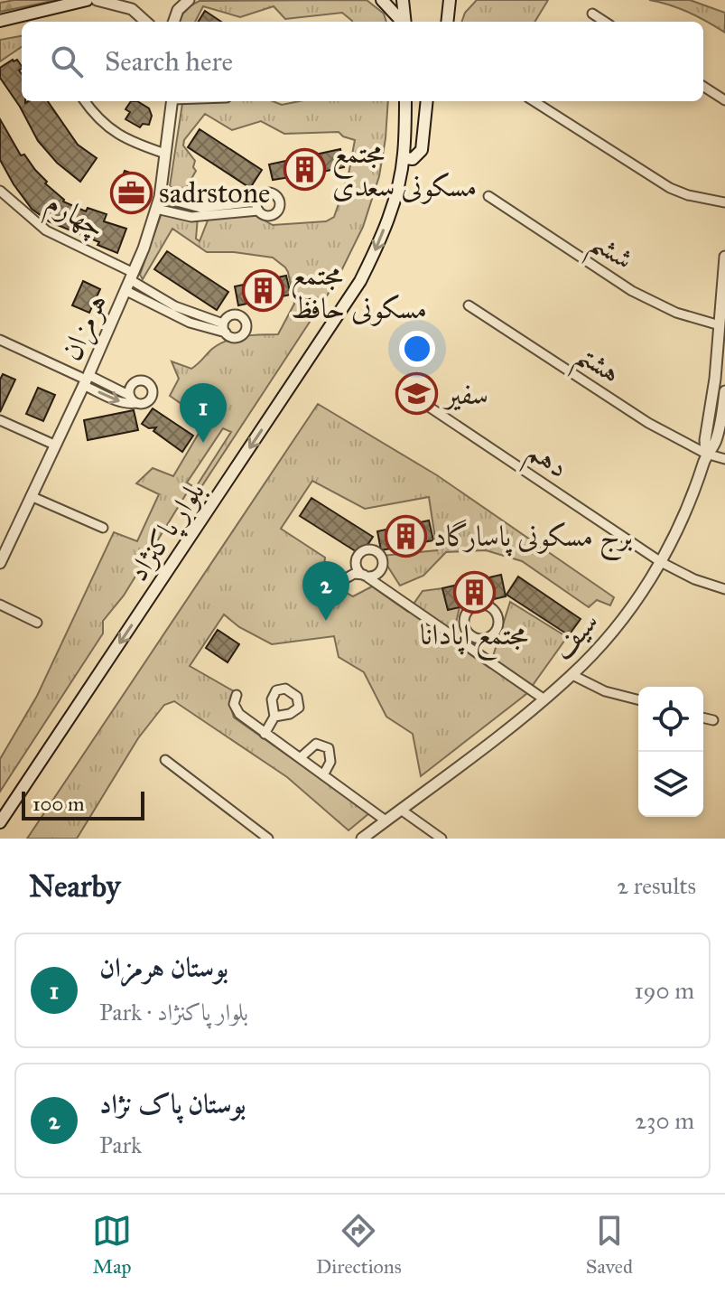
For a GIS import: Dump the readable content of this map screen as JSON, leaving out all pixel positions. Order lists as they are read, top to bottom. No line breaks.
{"streets":{"main road":["بلوار پاکنژاد"],"street":["چهارم","ششم","هرمزان","هشتم","دهم","سیف"]},"crossings":[["چهارم","هرمزان"],["هشتم","سیف"],["دهم","سیف"]],"one_way":["بلوار پاکنژاد"],"places":{"building":["مجتمع مسکونی سعدی","مجتمع مسکونی حافظ","برج مسکونی پاسارگاد","مجتمع اپادانا"],"office":["sadrstone"],"school or university":["سفیر"]},"scale_bar":"100 m","page":{"search":"Search here","pins":["1","2"],"scale":"100 m","heading":["Nearby","2 results"],"list":[{"mark":"1","name":"بوستان هرمزان","note":"Park · بلوار پاکنژاد","value":"190 m"},{"mark":"2","name":"بوستان پاک نژاد","note":"Park","value":"230 m"}],"nav":["Map","Directions","Saved"]}}
